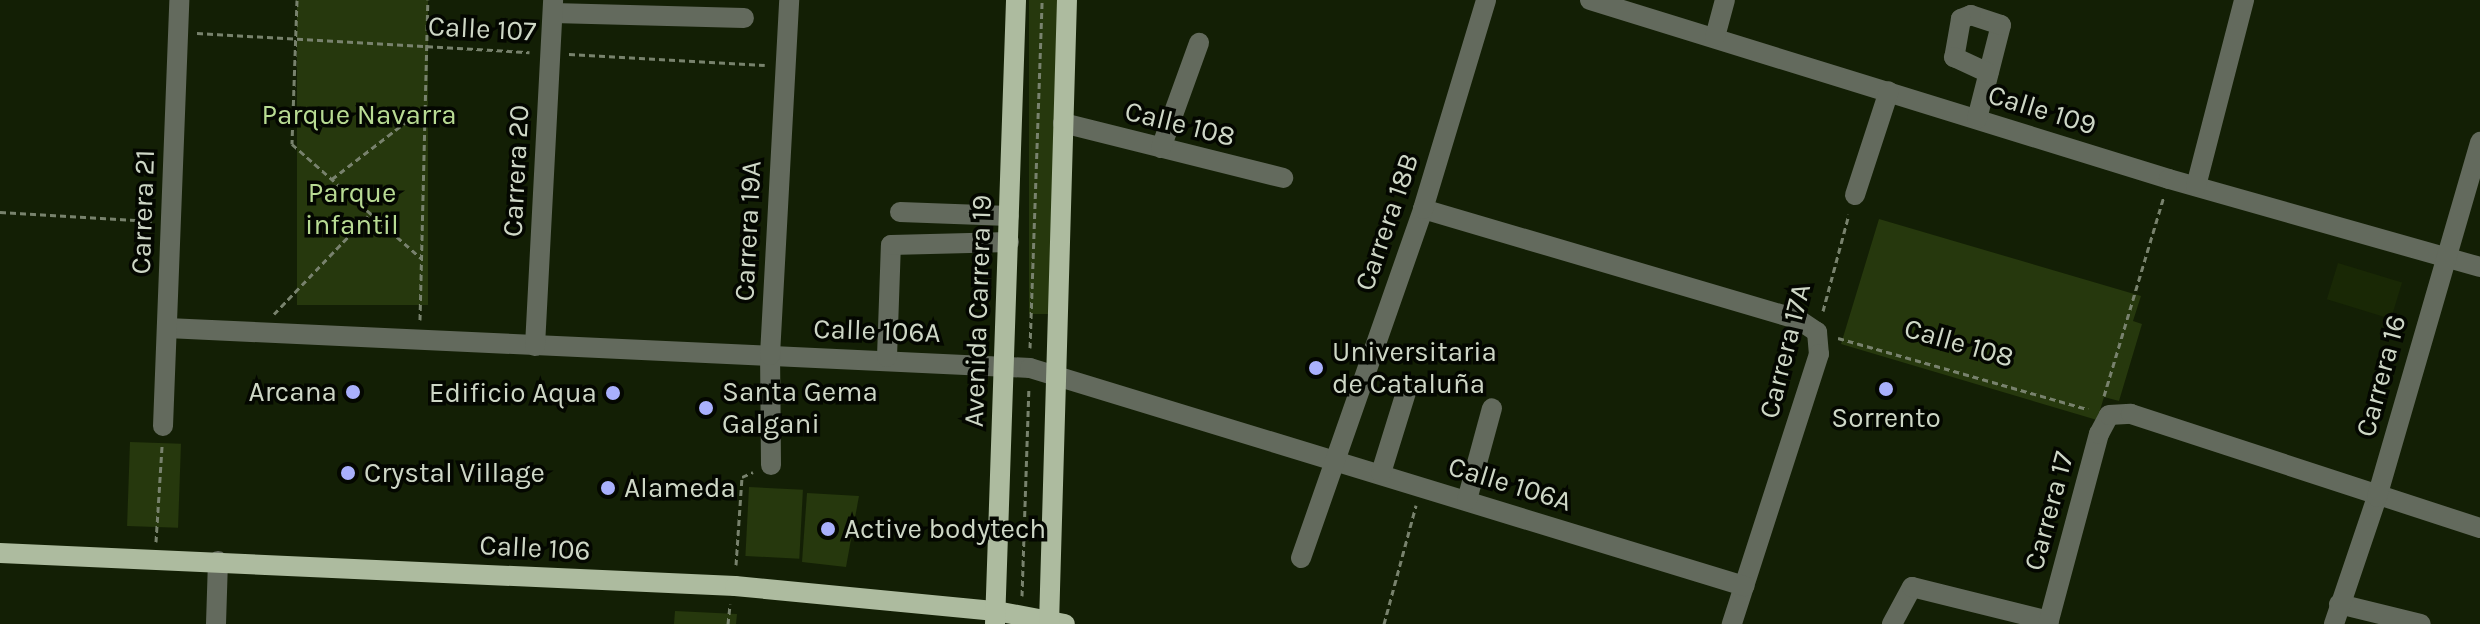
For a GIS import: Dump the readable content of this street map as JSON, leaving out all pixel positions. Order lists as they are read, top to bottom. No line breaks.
{"streets":{"main road":["Avenida Carrera 19","Calle 106"],"street":["Calle 109","Calle 108","Carrera 20","Carrera 21","Carrera 18B","Carrera 19A","Calle 106A","Carrera 17A","Carrera 16","Carrera 17"],"path":["Calle 107"]},"crossings":[["Calle 107","Carrera 20"],["Calle 107","Carrera 21"],["Calle 107","Carrera 19A"],["Calle 109","Carrera 16"],["Calle 108","Carrera 17A"],["Calle 108","Carrera 17"],["Carrera 20","Calle 106A"],["Carrera 21","Calle 106A"],["Carrera 18B","Calle 106A"],["Carrera 19A","Calle 106A"],["Avenida Carrera 19","Calle 106A"],["Avenida Carrera 19","Calle 106"],["Calle 106A","Carrera 17A"]],"parks":["Parque Navarra","Parque infantil"],"places":["Universitaria de Cataluña","Sorrento","Arcana","Edificio Aqua","Santa Gema Galgani","Crystal Village","Alameda","Active bodytech"]}
